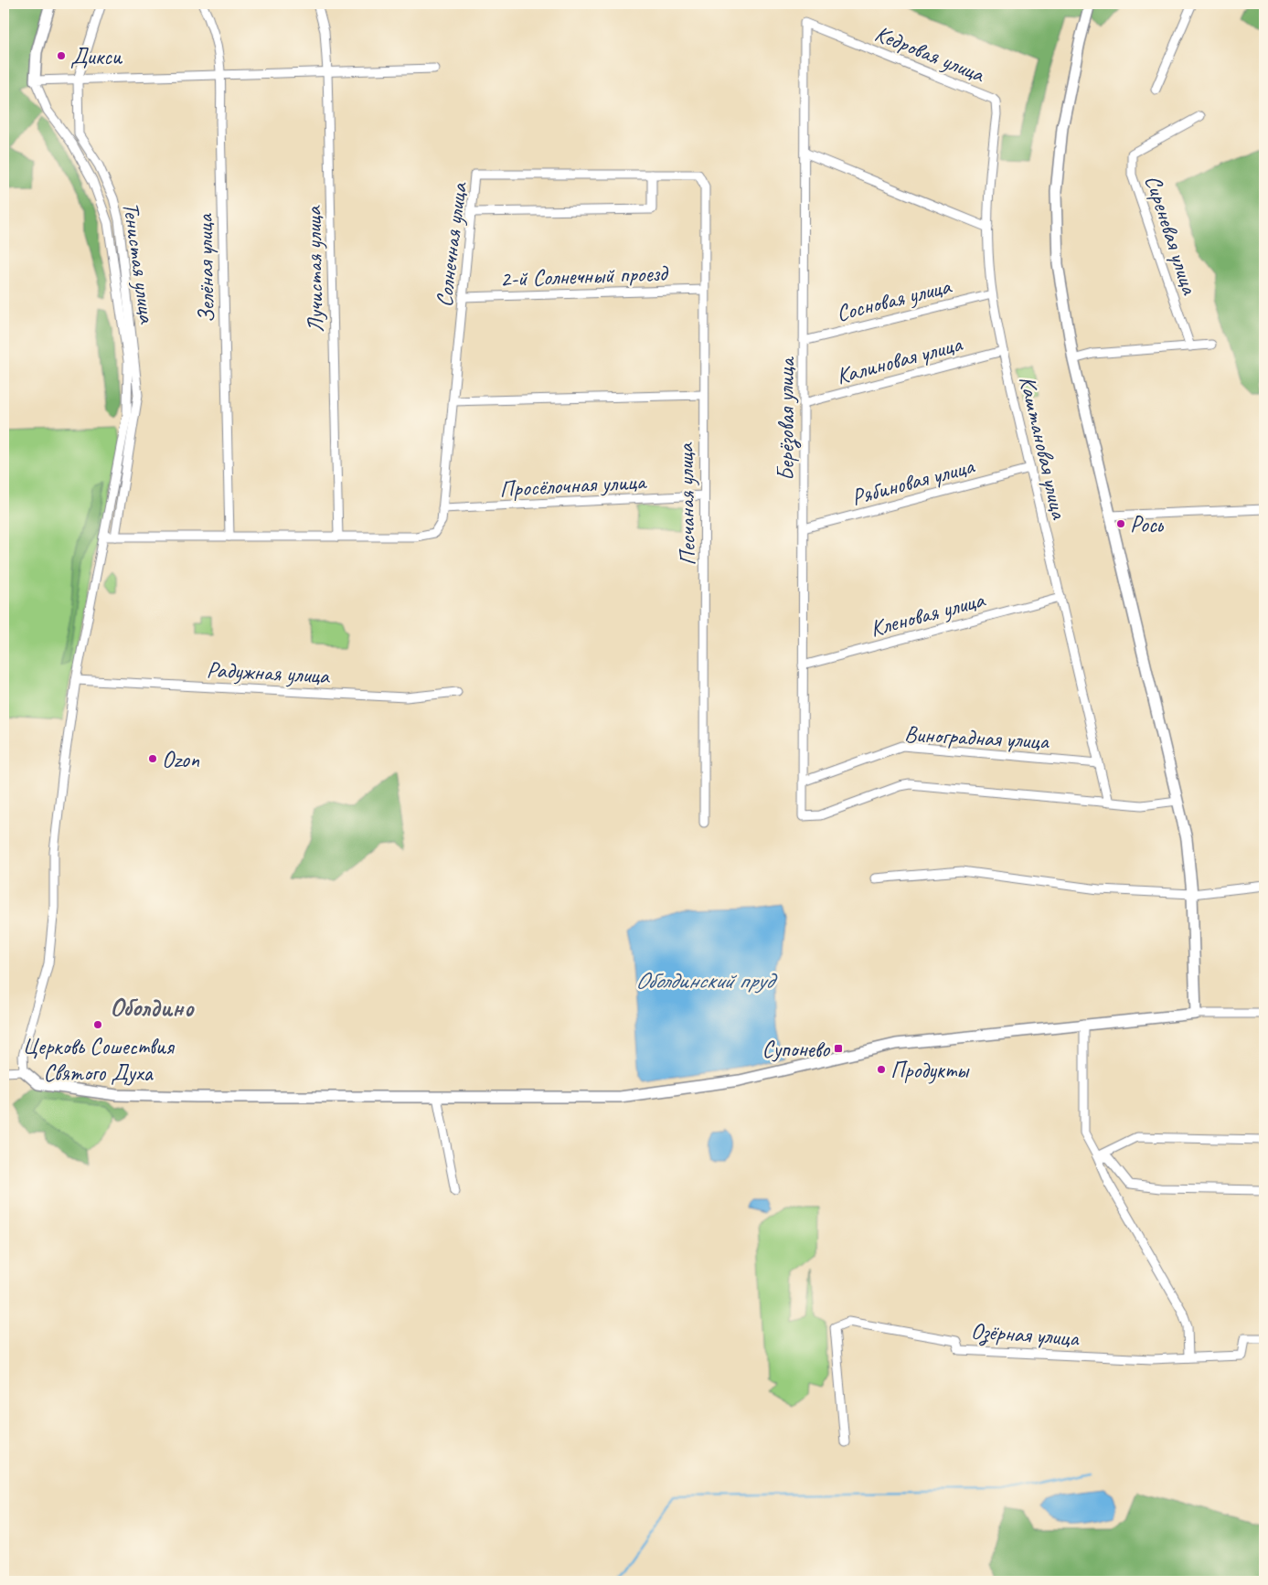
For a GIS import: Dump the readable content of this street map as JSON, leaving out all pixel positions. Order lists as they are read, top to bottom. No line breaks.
{"streets":{"street":["Кедровая улица","Сиреневая улица","Солнечная улица","Тенистая улица","Зелёная улица","Лучистая улица","2-й Солнечный проезд","Сосновая улица","Калиновая улица","Берёзовая улица","Каштановая улица","Рябиновая улица","Просёлочная улица","Песчаная улица","Кленовая улица","Радужная улица","Виноградная улица","Озёрная улица"]},"crossings":[["Кедровая улица","Берёзовая улица"],["Кедровая улица","Каштановая улица"],["Солнечная улица","Лучистая улица"],["Солнечная улица","2-й Солнечный проезд"],["Солнечная улица","Просёлочная улица"],["Солнечная улица","Песчаная улица"],["2-й Солнечный проезд","Песчаная улица"],["Сосновая улица","Берёзовая улица"],["Сосновая улица","Каштановая улица"],["Калиновая улица","Берёзовая улица"],["Калиновая улица","Каштановая улица"],["Берёзовая улица","Каштановая улица"],["Берёзовая улица","Рябиновая улица"],["Берёзовая улица","Кленовая улица"],["Берёзовая улица","Виноградная улица"],["Каштановая улица","Рябиновая улица"],["Каштановая улица","Кленовая улица"],["Каштановая улица","Виноградная улица"],["Просёлочная улица","Песчаная улица"]],"districts":["Оболдино"],"water":["Оболдинский пруд"],"places":{"other":["Дикси","Рось","Ozon","Церковь Сошествия Святого Духа","Продукты"],"transit":["Супонево"]}}
